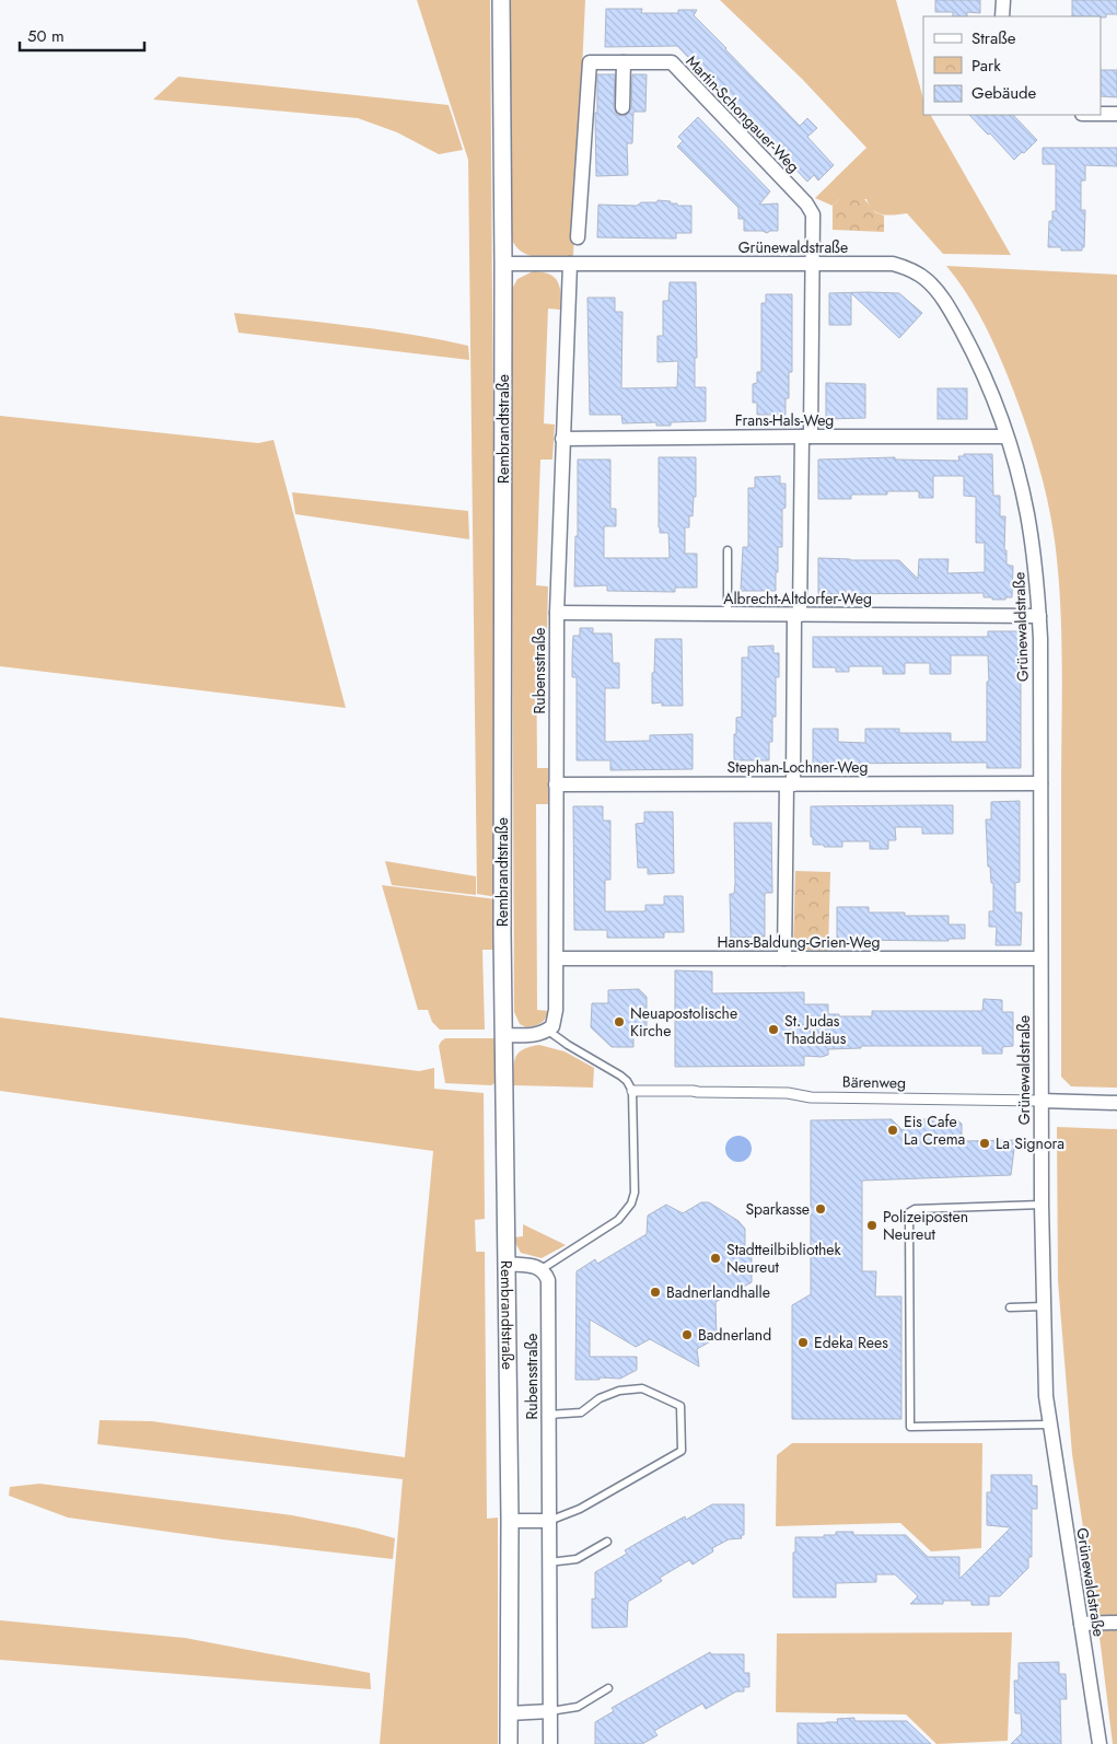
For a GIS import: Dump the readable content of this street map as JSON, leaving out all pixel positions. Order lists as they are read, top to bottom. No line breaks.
{"streets":{"street":["Martin-Schongauer-Weg","Grünewaldstraße","Frans-Hals-Weg","Rembrandtstraße","Albrecht-Altdorfer-Weg","Rubensstraße","Stephan-Lochner-Weg","Hans-Baldung-Grien-Weg","Bärenweg"]},"crossings":[["Martin-Schongauer-Weg","Grünewaldstraße"],["Martin-Schongauer-Weg","Frans-Hals-Weg"],["Martin-Schongauer-Weg","Albrecht-Altdorfer-Weg"],["Martin-Schongauer-Weg","Stephan-Lochner-Weg"],["Martin-Schongauer-Weg","Hans-Baldung-Grien-Weg"],["Grünewaldstraße","Frans-Hals-Weg"],["Grünewaldstraße","Rembrandtstraße"],["Grünewaldstraße","Albrecht-Altdorfer-Weg"],["Grünewaldstraße","Rubensstraße"],["Grünewaldstraße","Stephan-Lochner-Weg"],["Grünewaldstraße","Hans-Baldung-Grien-Weg"],["Grünewaldstraße","Bärenweg"],["Frans-Hals-Weg","Rubensstraße"],["Albrecht-Altdorfer-Weg","Rubensstraße"],["Rubensstraße","Stephan-Lochner-Weg"],["Rubensstraße","Hans-Baldung-Grien-Weg"]],"places":["Neuapostolische Kirche","St. Judas Thaddäus","Eis Cafe La Crema","La Signora","Sparkasse","Polizeiposten Neureut","Stadtteilbibliothek Neureut","Badnerlandhalle","Badnerland","Edeka Rees"],"legend":["Straße","Park","Gebäude"],"scale_bar":"50 m"}
